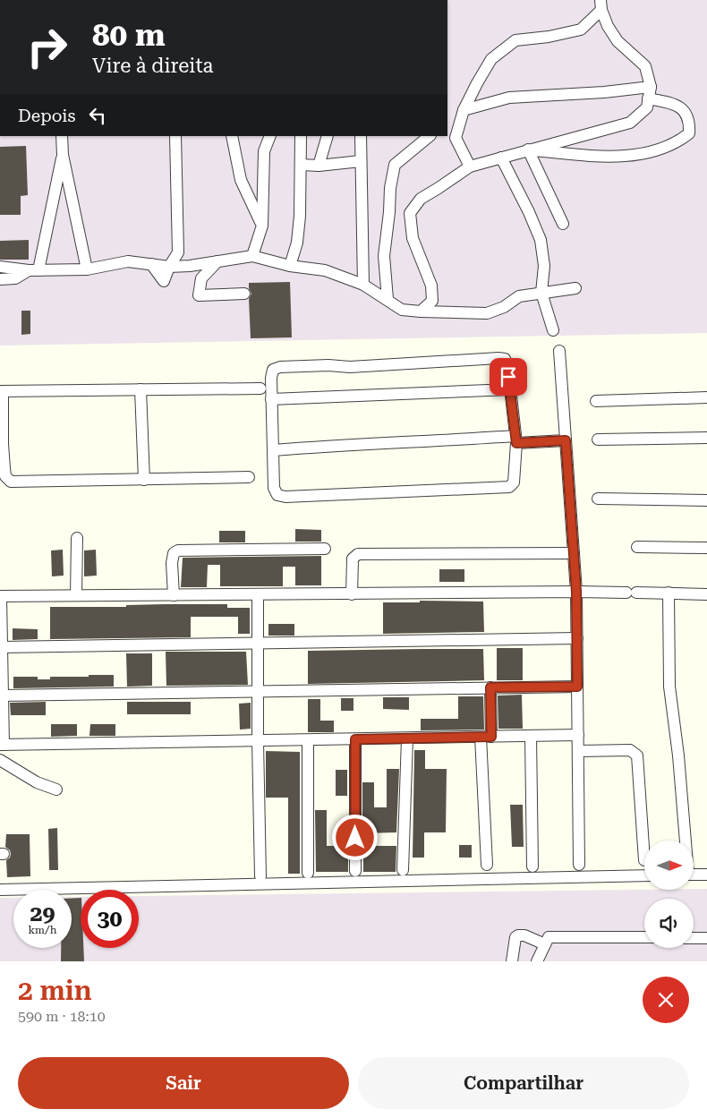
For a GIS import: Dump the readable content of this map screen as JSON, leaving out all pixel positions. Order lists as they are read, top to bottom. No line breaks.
{"north":"right","page":{"turn":["80 m","Vire à direita"],"then":"Depois","speed":"29 km/h","limit":"30","heading":["2 min","590 m · 18:10"],"buttons":["Sair","Compartilhar"]}}
